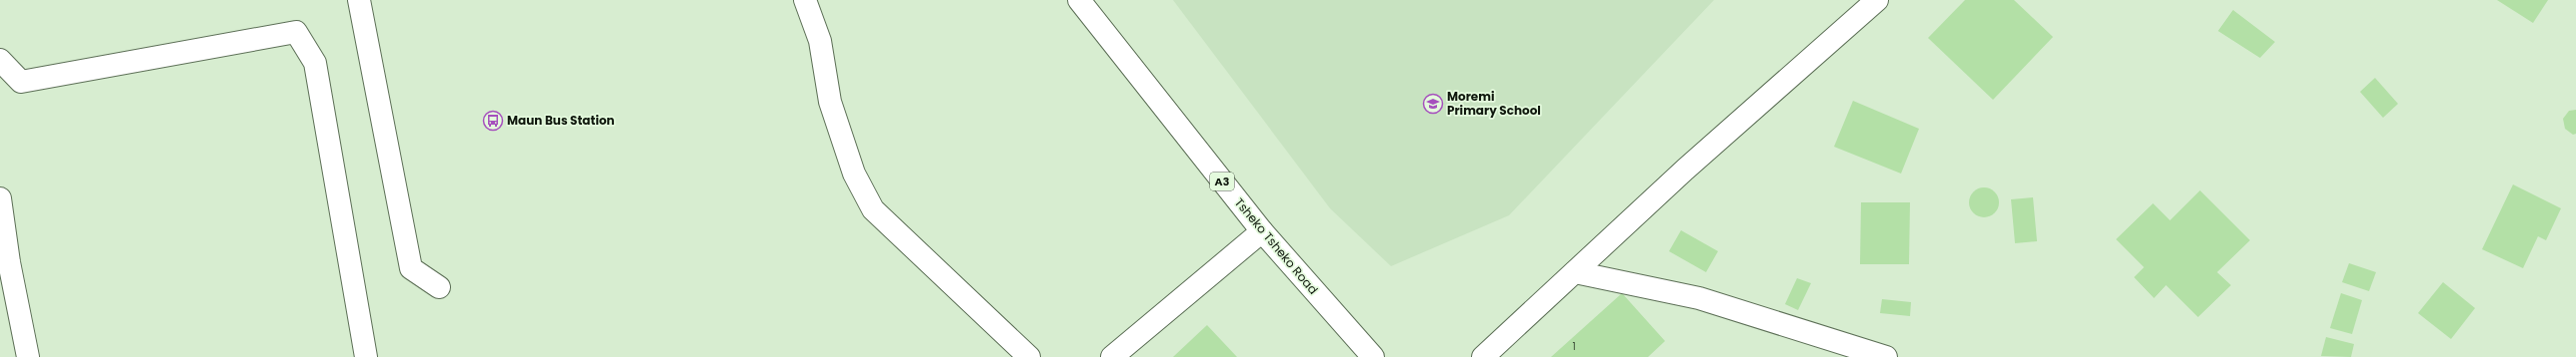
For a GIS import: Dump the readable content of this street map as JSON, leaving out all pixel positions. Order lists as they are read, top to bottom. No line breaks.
{"streets":{"main road":["A3","Tsheko Tsheko Road"]},"places":{"school or university":["Moremi Primary School"],"bus stop":["Maun Bus Station"]},"house_numbers":["1"]}
